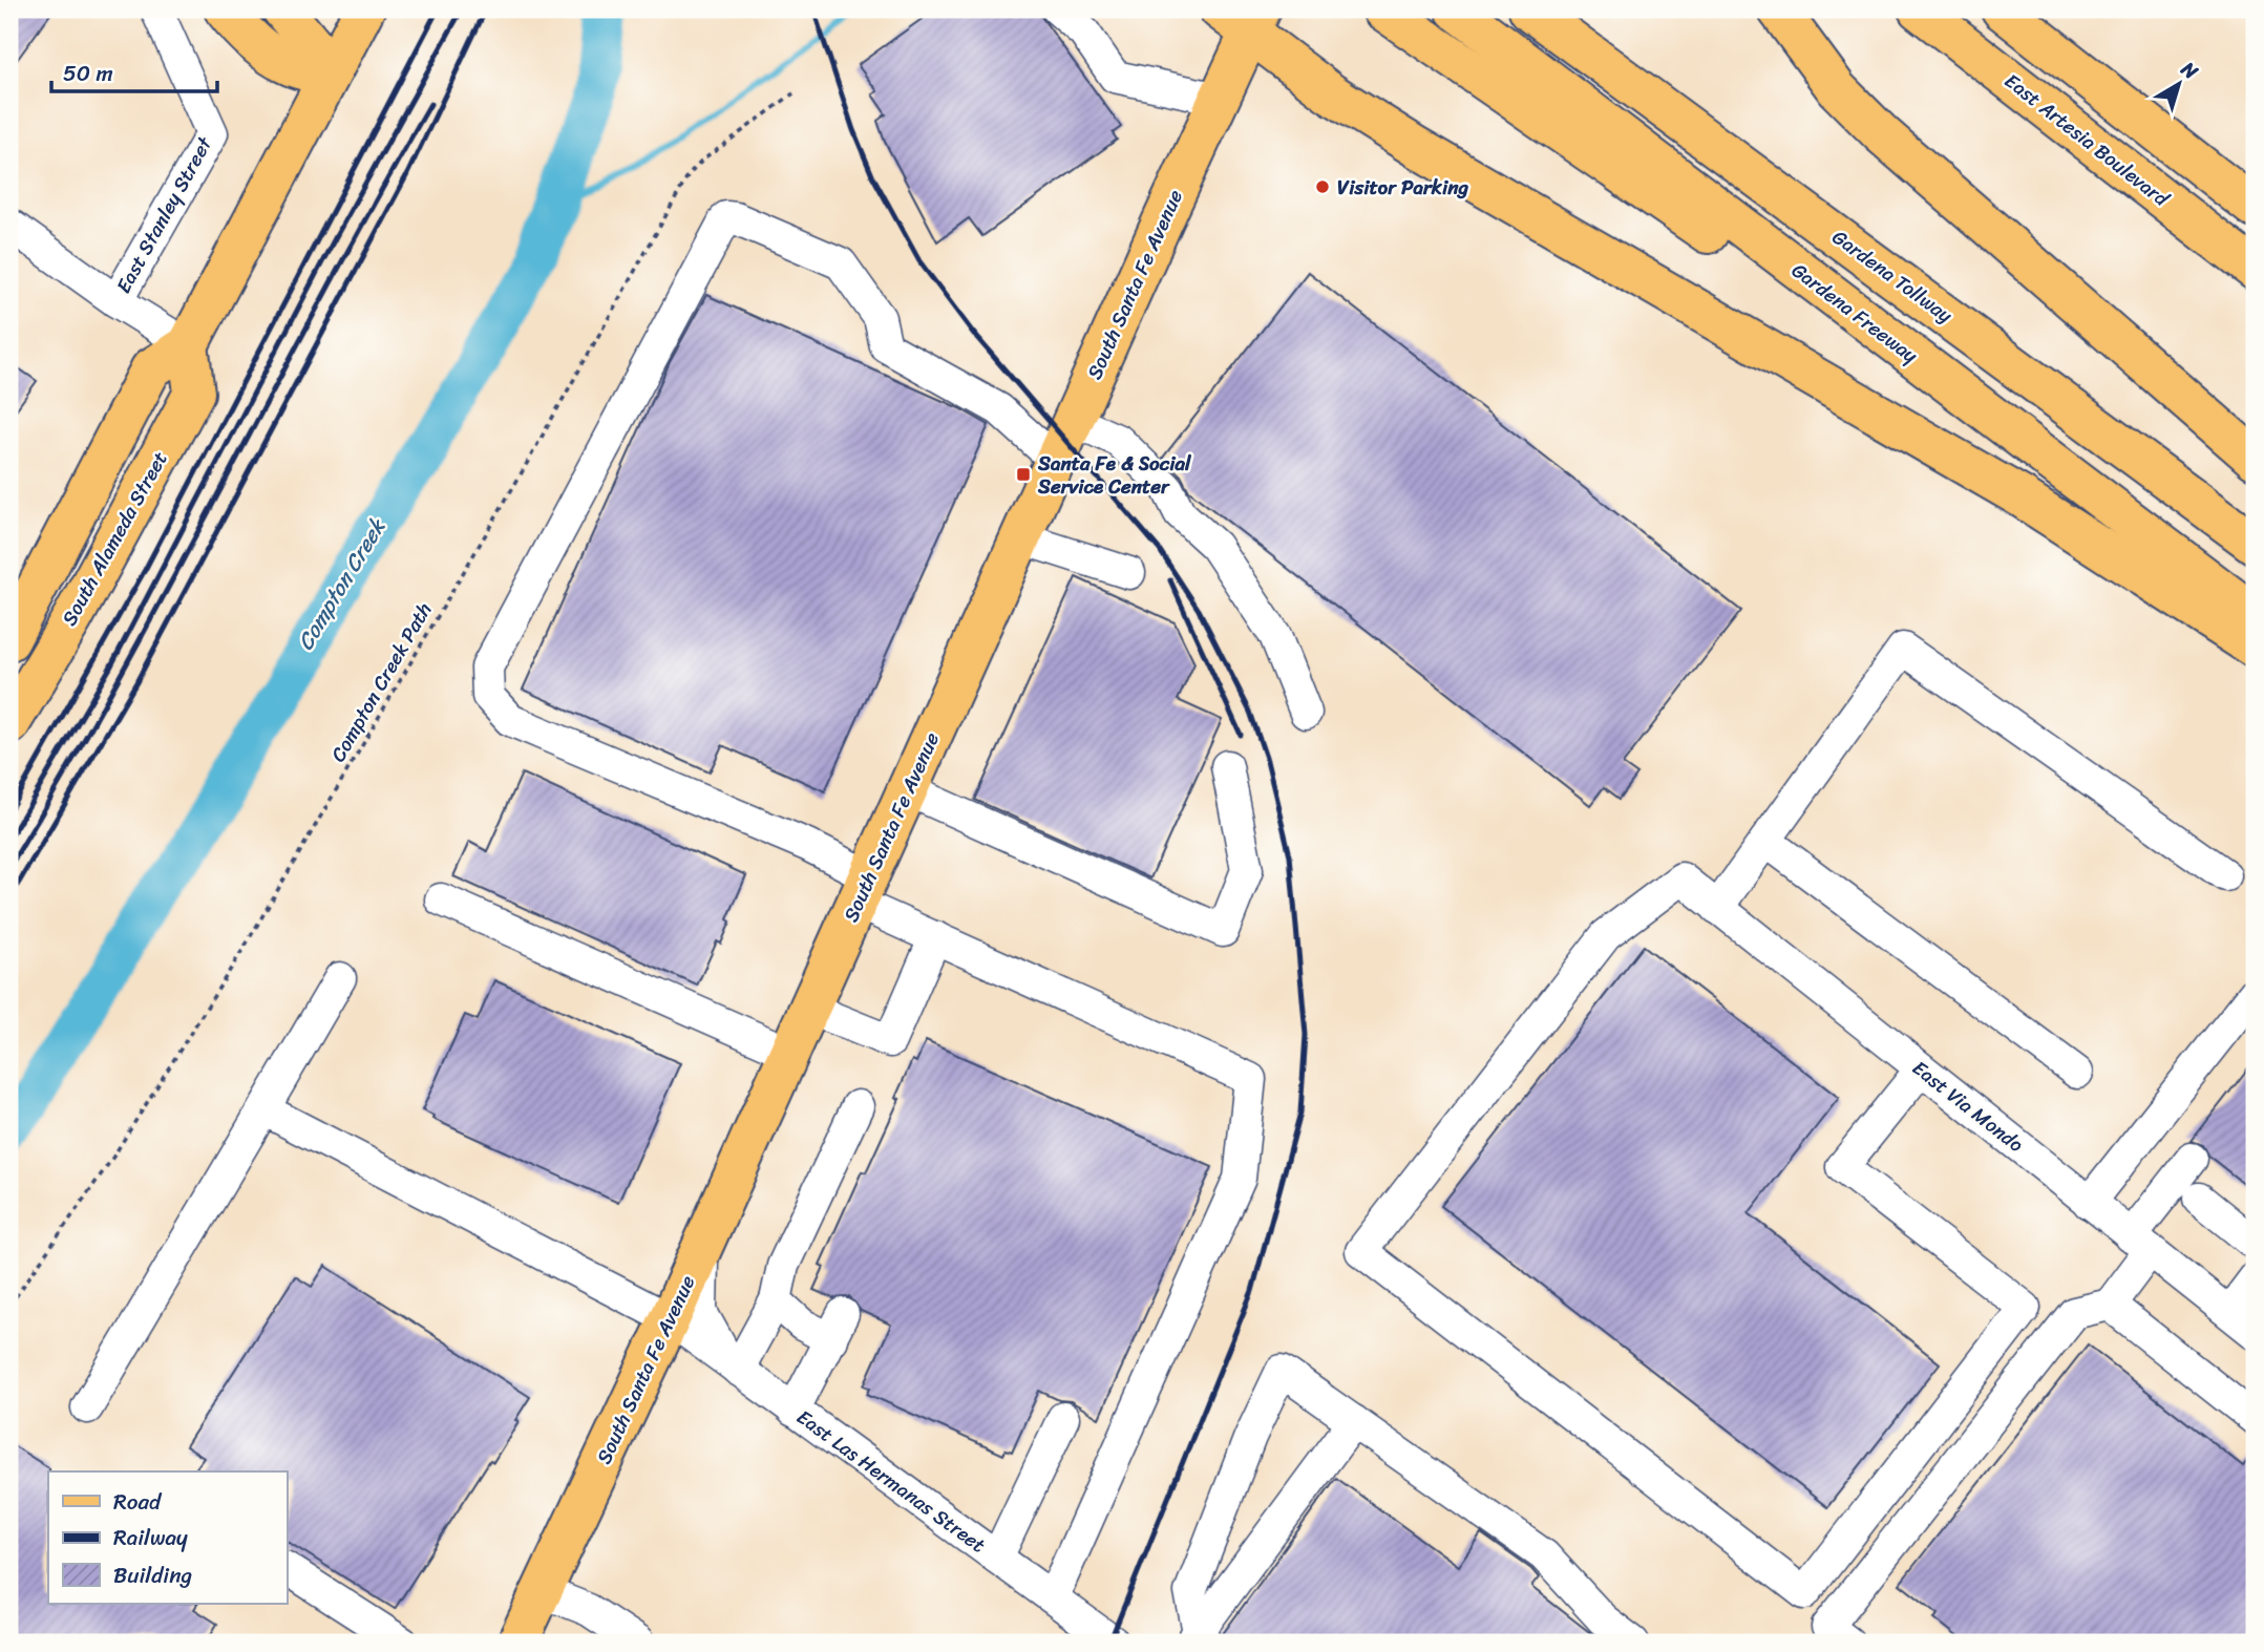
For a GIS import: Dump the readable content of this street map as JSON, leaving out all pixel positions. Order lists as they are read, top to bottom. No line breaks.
{"streets":{"main road":["East Artesia Boulevard","Gardena Tollway","South Santa Fe Avenue","Gardena Freeway","South Alameda Street"],"street":["East Stanley Street","East Via Mondo","East Las Hermanas Street"],"path":["Compton Creek Path"]},"crossings":[["South Santa Fe Avenue","East Las Hermanas Street"]],"water":["Compton Creek"],"places":{"other":["Visitor Parking"],"transit":["Santa Fe & Social Service Center"]},"legend":["Road","Railway","Building"],"scale_bar":"50 m","north":"top right"}
